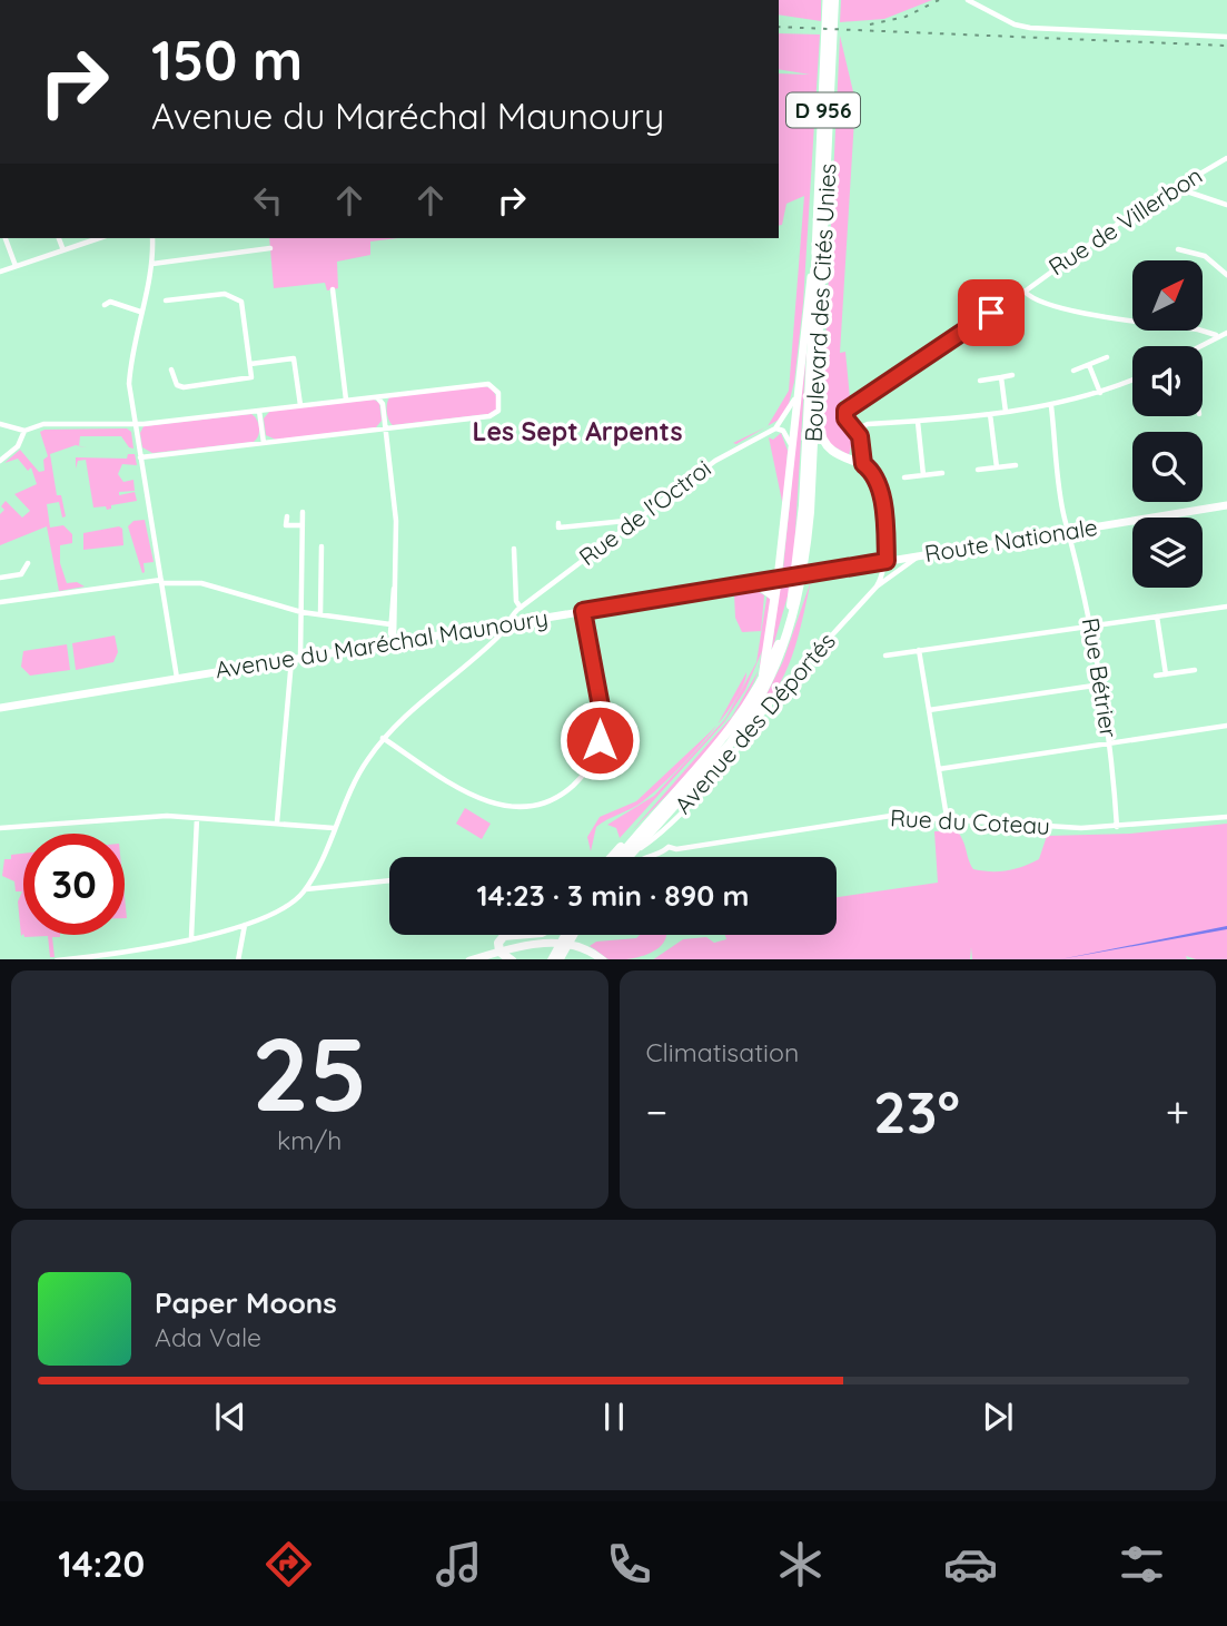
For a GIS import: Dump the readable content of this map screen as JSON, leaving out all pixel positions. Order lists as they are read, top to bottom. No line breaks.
{"streets":{"highway":["D 956","Boulevard des Cités Unies","Avenue des Déportés"],"main road":["Route Nationale","Avenue du Maréchal Maunoury"],"street":["Rue de Villerbon","Rue de l'Octroi","Rue Bétrier","Rue du Coteau"]},"crossings":[["D 956","Boulevard des Cités Unies"],["D 956","Avenue du Maréchal Maunoury"],["D 956","Avenue des Déportés"],["Rue de Villerbon","Route Nationale"],["Rue de Villerbon","Avenue des Déportés"],["Rue de l'Octroi","Avenue du Maréchal Maunoury"],["Route Nationale","Avenue du Maréchal Maunoury"],["Route Nationale","Rue Bétrier"],["Route Nationale","Avenue des Déportés"],["Rue Bétrier","Rue du Coteau"]],"districts":["Les Sept Arpents"],"north":"top right","page":{"turn":["150 m","Avenue du Maréchal Maunoury"],"limit":"30","trip":"14:23 · 3 min · 890 m","tile":[["25","km/h"],"Climatisation"],"heat":["−","23°","+"],"song":["Paper Moons","Ada Vale"],"tabs":"14:20"}}
